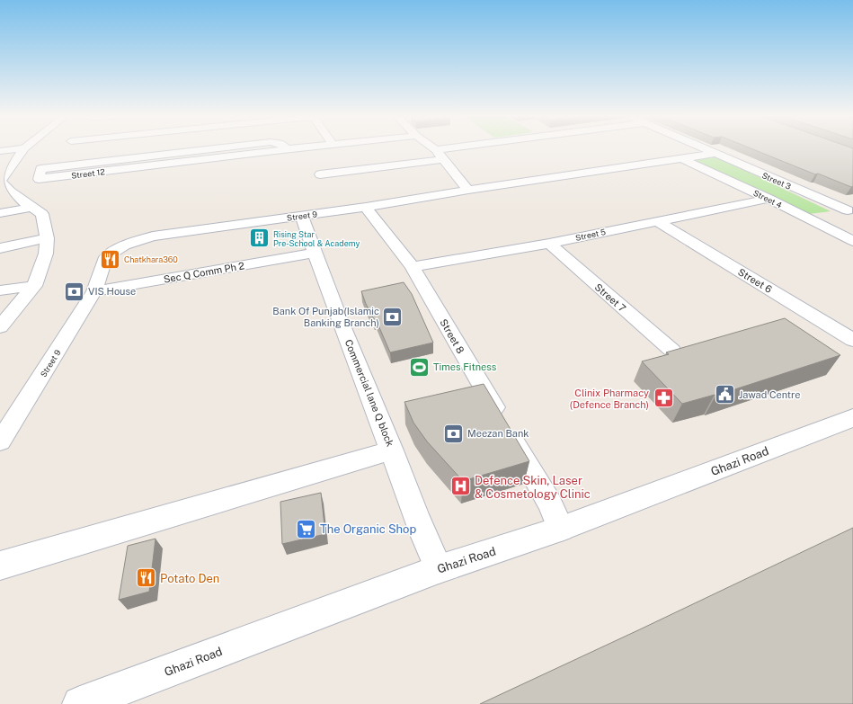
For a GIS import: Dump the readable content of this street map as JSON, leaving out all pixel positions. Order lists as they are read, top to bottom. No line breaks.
{"streets":{"main road":["Ghazi Road"],"street":["Street 3","Street 4","Street 9","Street 5","Sec Q Comm Ph 2","Street 6","Street 7","Street 8","Commercial lane Q block"]},"crossings":[["Street 3","Street 9"],["Street 4","Street 9"],["Street 4","Street 5"],["Street 9","Sec Q Comm Ph 2"],["Street 9","Street 8"],["Street 9","Commercial lane Q block"],["Street 5","Street 6"],["Street 5","Street 7"],["Street 5","Street 8"],["Sec Q Comm Ph 2","Commercial lane Q block"],["Street 8","Ghazi Road"],["Commercial lane Q block","Ghazi Road"]],"places":{"building":["Rising Star Pre-School & Academy"],"restaurant":["Chatkhara360","Potato Den"],"bank":["VIS House","Bank Of Punjab(Islamic Banking Branch)","Meezan Bank"],"sports":["Times Fitness"],"public building":["Jawad Centre"],"pharmacy":["Clinix Pharmacy (Defence Branch)"],"hospital":["Defence Skin, Laser & Cosmetology Clinic"],"supermarket":["The Organic Shop"]}}
